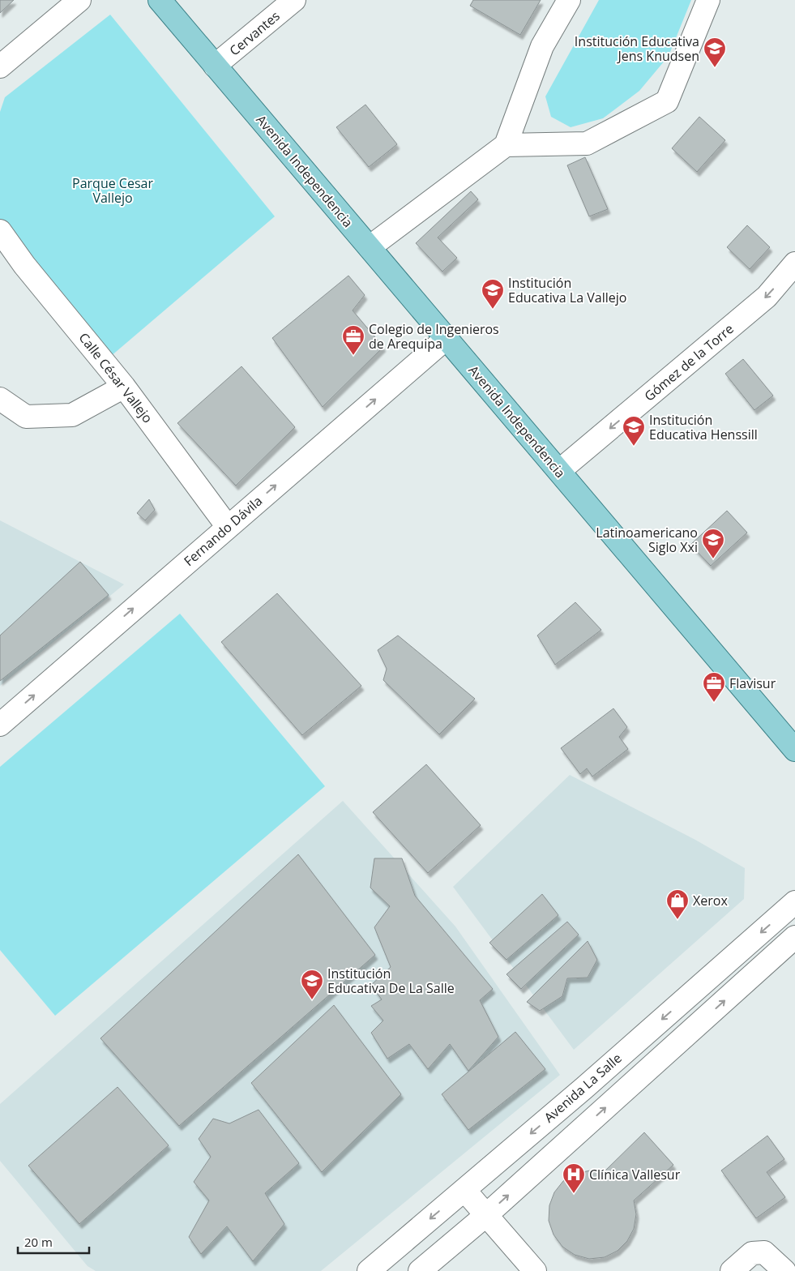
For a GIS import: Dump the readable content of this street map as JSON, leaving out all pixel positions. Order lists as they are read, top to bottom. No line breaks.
{"streets":{"main road":["Avenida Independencia"],"street":["Cervantes","Gómez de la Torre","Calle César Vallejo","Fernando Dávila","Avenida La Salle"]},"crossings":[["Cervantes","Avenida Independencia"],["Avenida Independencia","Gómez de la Torre"],["Avenida Independencia","Fernando Dávila"],["Calle César Vallejo","Fernando Dávila"]],"one_way":["Gómez de la Torre","Fernando Dávila"],"parks":["Parque Cesar Vallejo"],"places":{"school or university":["Institución Educativa Jens Knudsen","Institución Educativa La Vallejo","Institución Educativa Henssill","Latinoamericano Siglo Xxi","Institución Educativa De La Salle"],"office":["Colegio de Ingenieros de Arequipa","Flavisur"],"shop":["Xerox"],"hospital":["Clínica Vallesur"]},"scale_bar":"20 m"}
